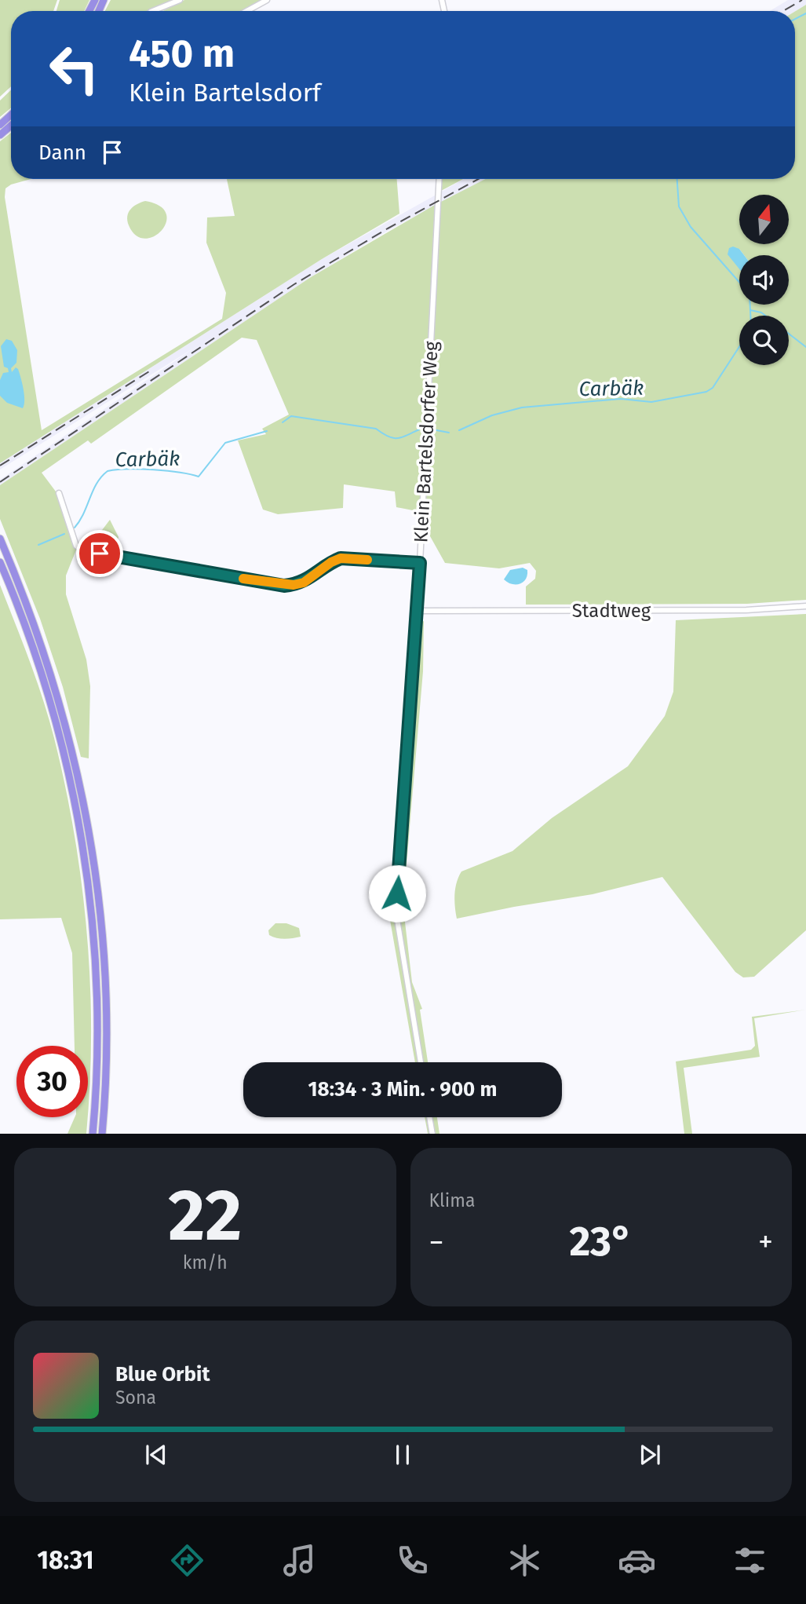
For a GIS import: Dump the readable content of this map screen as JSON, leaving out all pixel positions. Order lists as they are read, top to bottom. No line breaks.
{"streets":{"street":["Klein Bartelsdorfer Weg","Stadtweg"]},"crossings":[["Klein Bartelsdorfer Weg","Stadtweg"]],"water":["Carbäk"],"north":"top","page":{"turn":["450 m","Klein Bartelsdorf"],"then":"Dann","limit":"30","trip":"18:34 · 3 Min. · 900 m","tile":[["22","km/h"],"Klima"],"heat":["−","23°","+"],"song":["Blue Orbit","Sona"],"tabs":"18:31"}}
